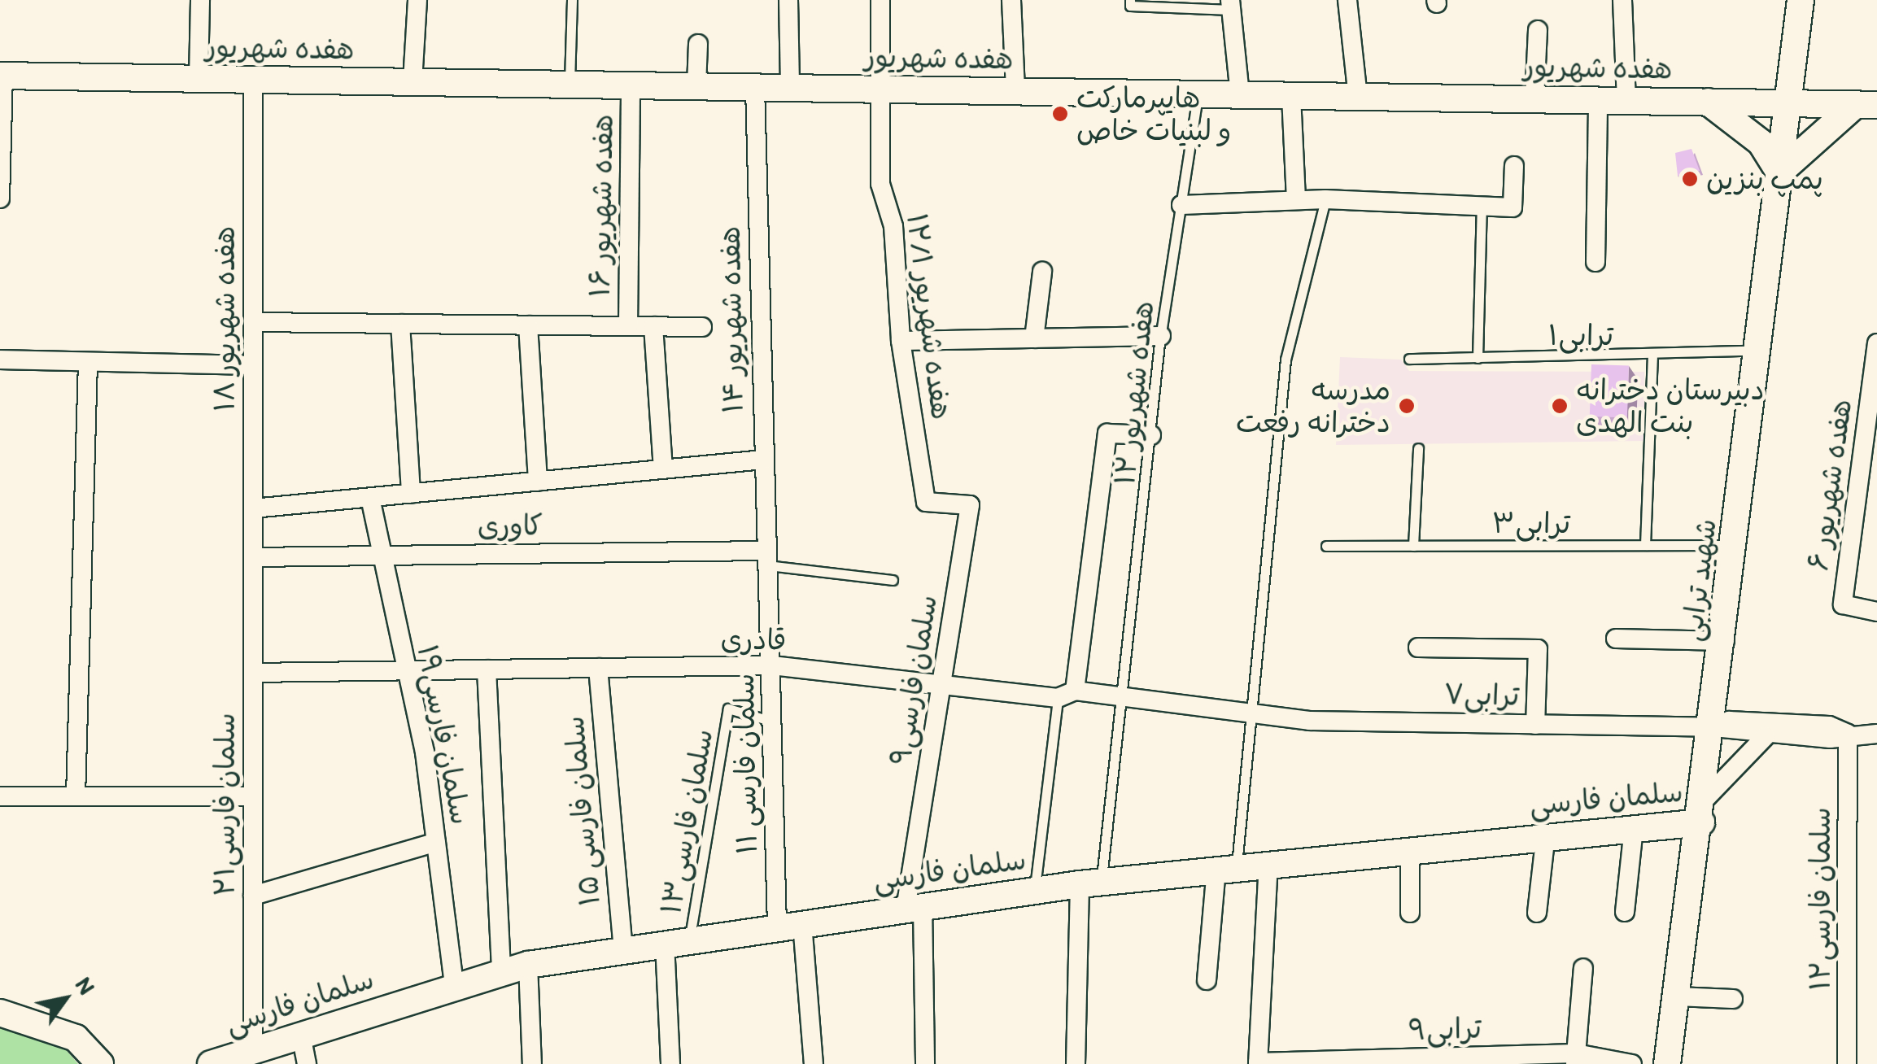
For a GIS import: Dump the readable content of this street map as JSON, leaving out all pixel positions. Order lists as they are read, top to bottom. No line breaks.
{"streets":{"street":["هفده شهریور","هفده شهریور ۱۶","هفده شهریور ۱۲/۱","هفده شهریور ۱۸","هفده شهریور ۱۴","هفده شهریور ۶","کاوری","شهید ترابی","قادری","سلمان فارسی۹","ترابی۷","سلمان فارسی۱۹","سلمان فارسی ۱۱","سلمان فارسی","سلمان فارسی۲۱","سلمان فارسی ۱۵","سلمان فارسی۱۲","ترابی۹"],"lane":["ترابی۱","هفده شهریور ۱۲","ترابی۳","سلمان فارسی۱۳"]},"crossings":[["هفده شهریور","هفده شهریور ۱۶"],["هفده شهریور","هفده شهریور ۱۲/۱"],["هفده شهریور","هفده شهریور ۱۸"],["هفده شهریور","هفده شهریور ۱۴"],["هفده شهریور","هفده شهریور ۱۲"],["هفده شهریور","شهید ترابی"],["هفده شهریور ۱۲/۱","سلمان فارسی۹"],["هفده شهریور ۱۸","کاوری"],["هفده شهریور ۱۸","سلمان فارسی۲۱"],["هفده شهریور ۱۴","کاوری"],["هفده شهریور ۱۴","سلمان فارسی ۱۱"],["ترابی۱","شهید ترابی"],["هفده شهریور ۱۲","قادری"],["هفده شهریور ۱۲","سلمان فارسی"],["ترابی۳","شهید ترابی"],["کاوری","سلمان فارسی۱۹"],["کاوری","سلمان فارسی ۱۱"],["کاوری","سلمان فارسی۲۱"],["شهید ترابی","ترابی۷"],["شهید ترابی","سلمان فارسی"],["قادری","سلمان فارسی۹"],["قادری","ترابی۷"],["قادری","سلمان فارسی۱۹"],["قادری","سلمان فارسی ۱۱"],["قادری","سلمان فارسی۲۱"],["قادری","سلمان فارسی ۱۵"],["سلمان فارسی۹","سلمان فارسی"],["سلمان فارسی۱۹","سلمان فارسی"],["سلمان فارسی ۱۱","سلمان فارسی"],["سلمان فارسی ۱۱","سلمان فارسی۱۳"],["سلمان فارسی","سلمان فارسی۲۱"],["سلمان فارسی","سلمان فارسی ۱۵"],["سلمان فارسی","سلمان فارسی۱۳"]],"places":["هایپرمارکت و لبنیات خاص","پمپ بنزین","مدرسه دخترانه رفعت","دبیرستان دخترانه بنت الهدی"],"north":"top right"}
